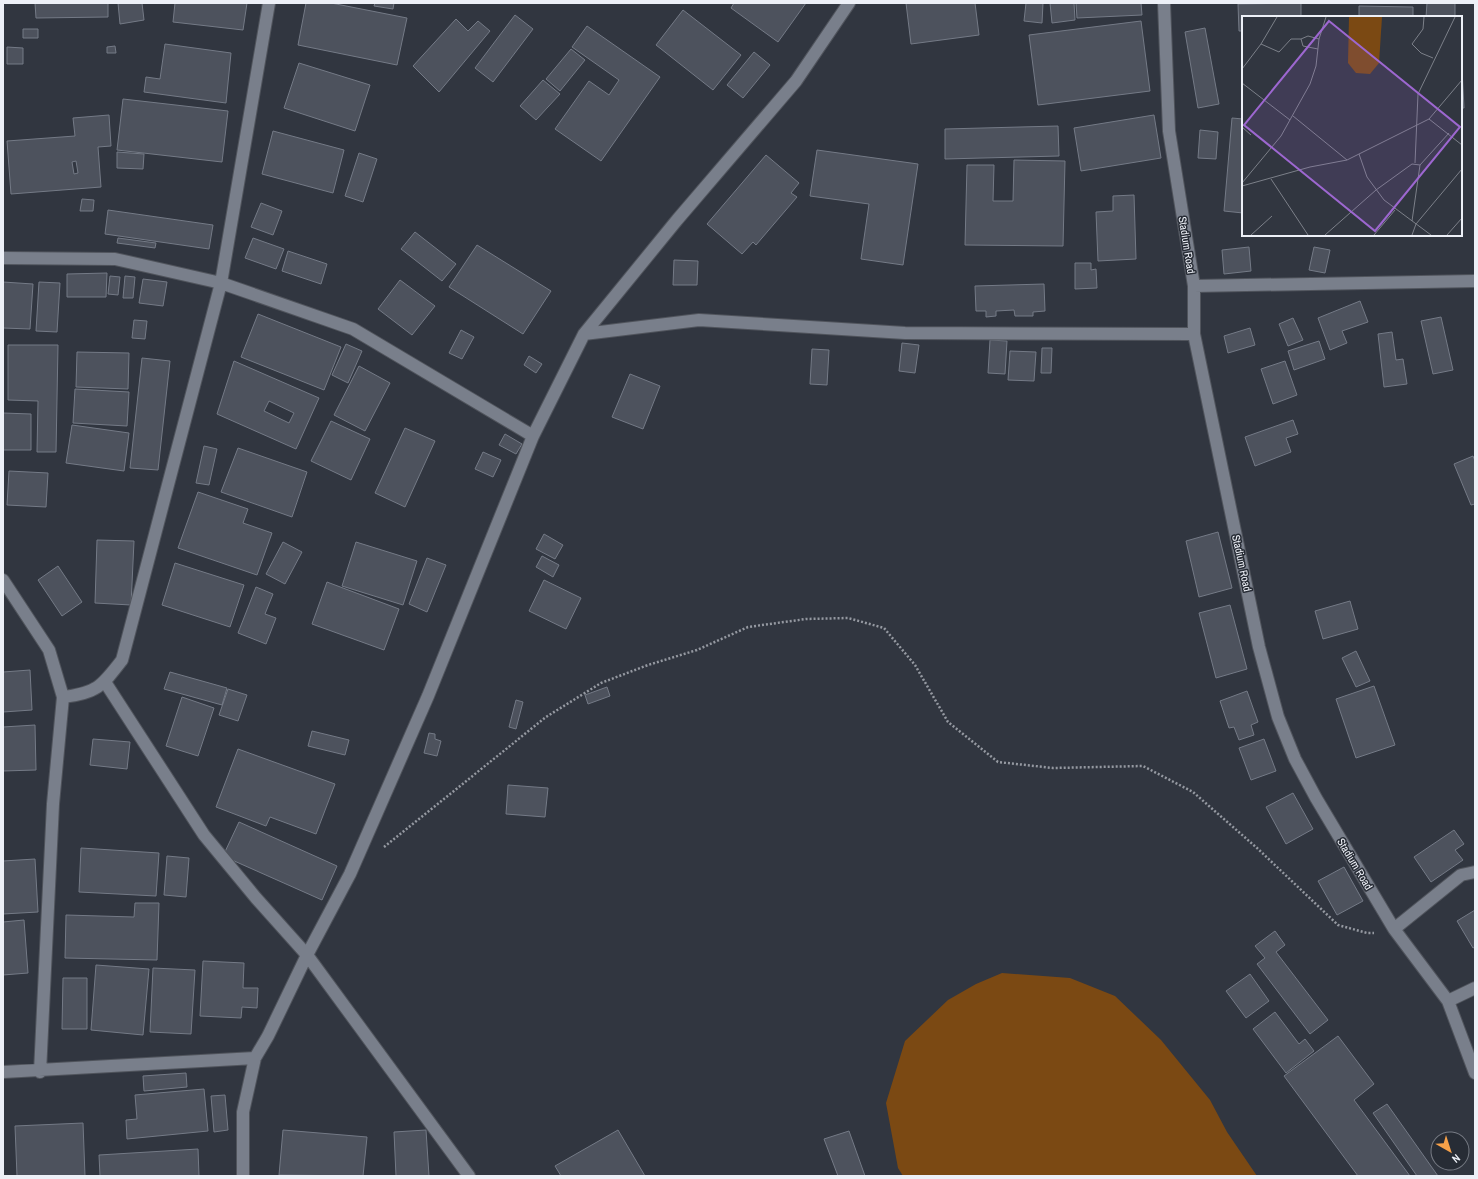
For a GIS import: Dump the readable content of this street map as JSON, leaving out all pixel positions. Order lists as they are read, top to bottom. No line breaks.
{"streets":{"street":["Stadium Road"]},"north":"bottom right"}
